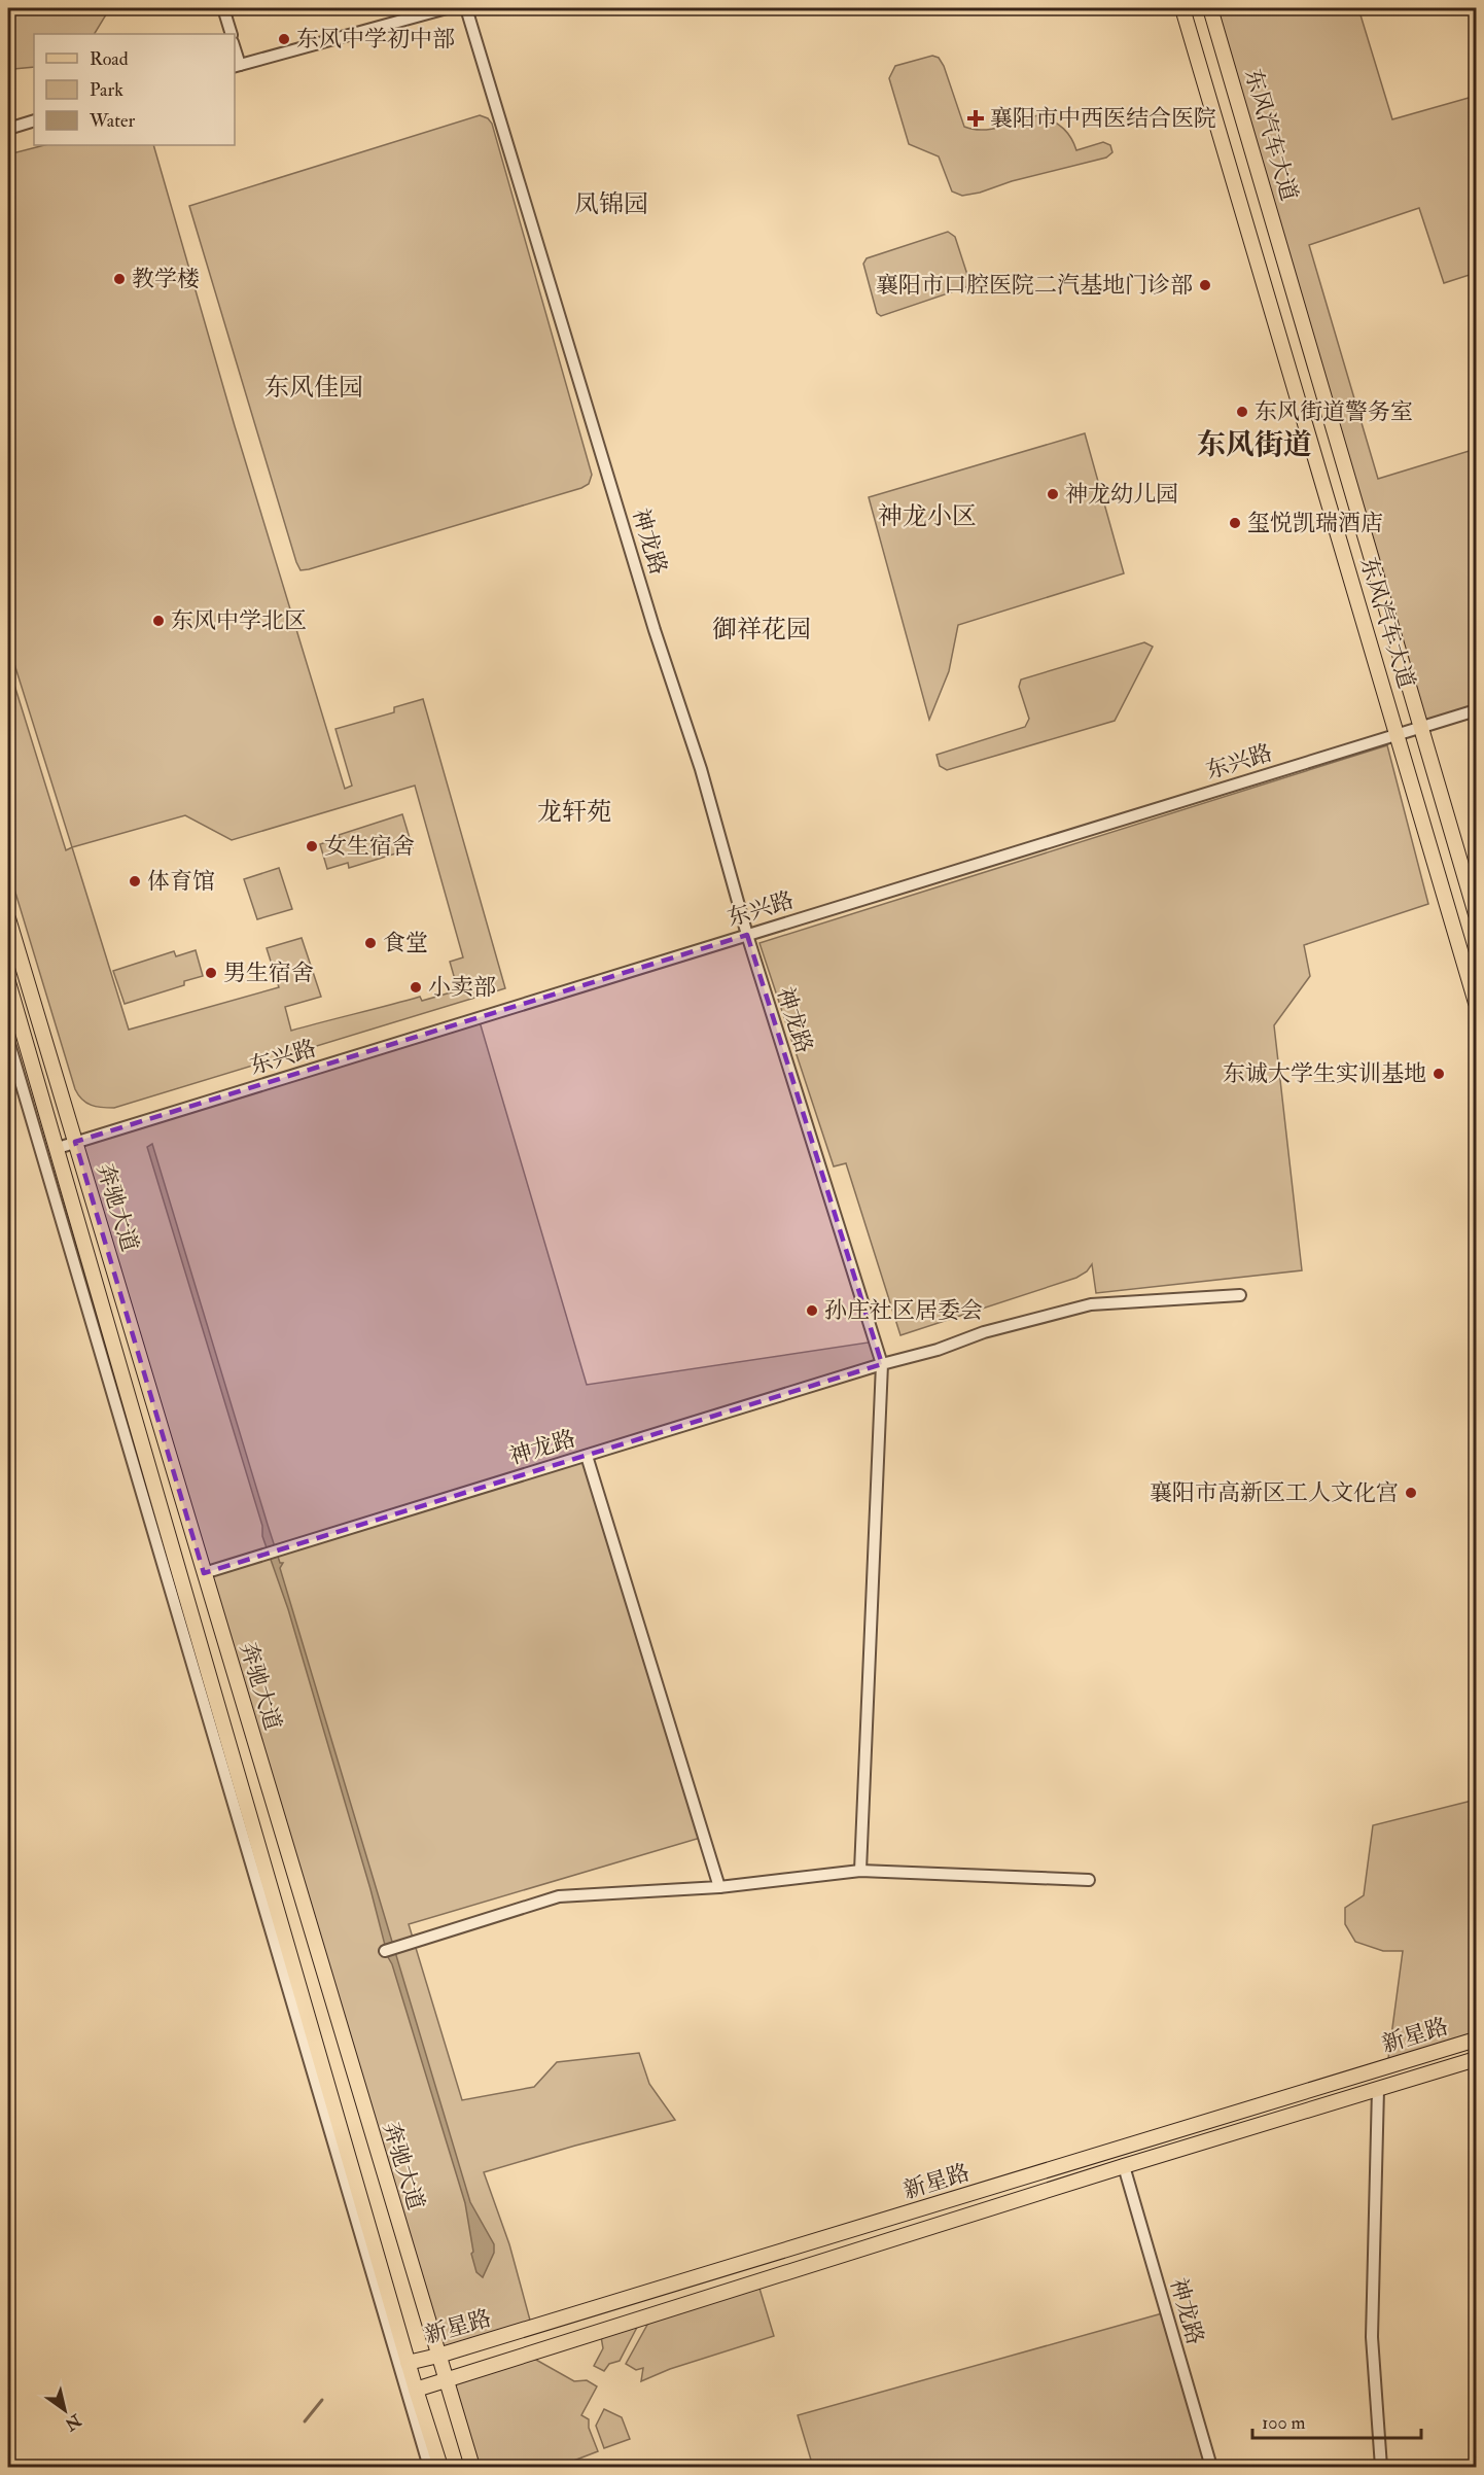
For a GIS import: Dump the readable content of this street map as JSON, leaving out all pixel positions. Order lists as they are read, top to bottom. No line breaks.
{"streets":{"main road":["东风汽车大道","奔驰大道","新星路"],"street":["神龙路","东兴路"]},"crossings":[["东风汽车大道","东兴路"],["神龙路","东兴路"],["神龙路","奔驰大道"],["神龙路","新星路"],["东兴路","奔驰大道"],["奔驰大道","新星路"]],"districts":["凤锦园","东风佳园","东风街道","神龙小区","御祥花园","龙轩苑"],"places":{"other":["东风中学初中部","教学楼","襄阳市口腔医院二汽基地门诊部","东风街道警务室","神龙幼儿园","玺悦凯瑞酒店","东风中学北区","女生宿舍","体育馆","食堂","男生宿舍","小卖部","东诚大学生实训基地","孙庄社区居委会","襄阳市高新区工人文化宫"],"health":["襄阳市中西医结合医院"]},"legend":["Road","Park","Water"],"scale_bar":"100 m","north":"bottom right"}
